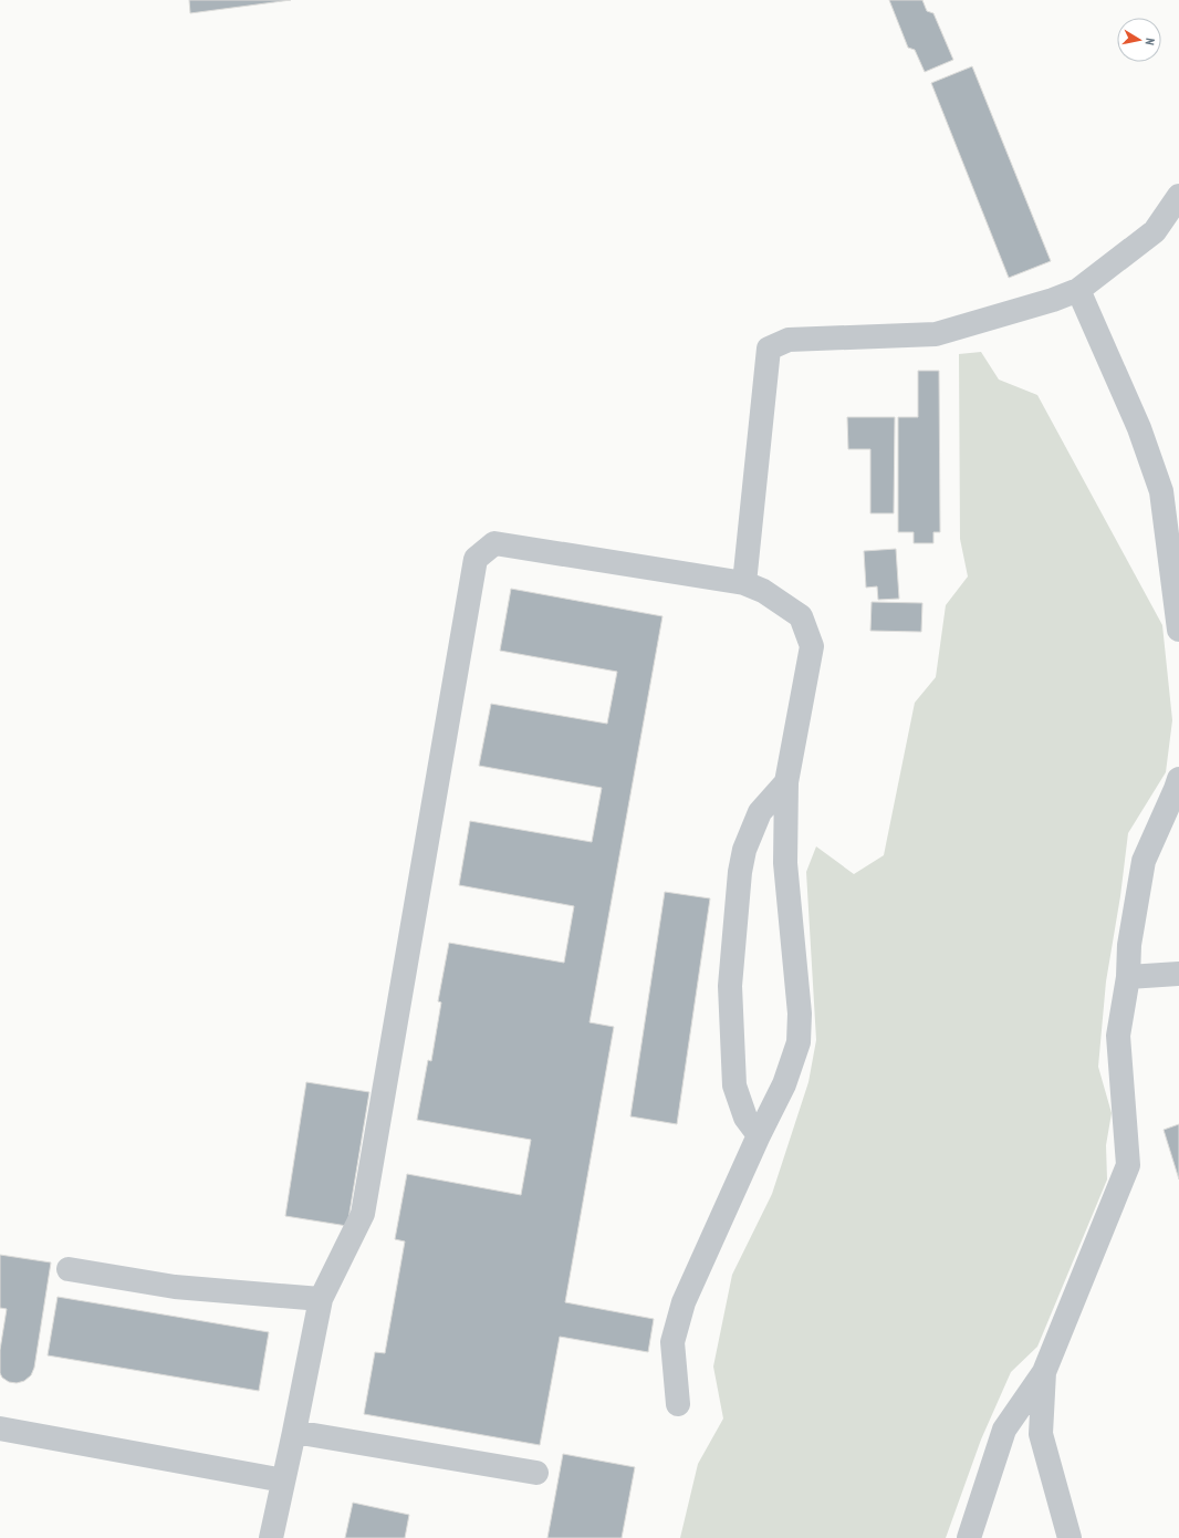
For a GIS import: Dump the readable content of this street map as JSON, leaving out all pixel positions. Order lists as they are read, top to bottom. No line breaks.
{"north":"right"}
